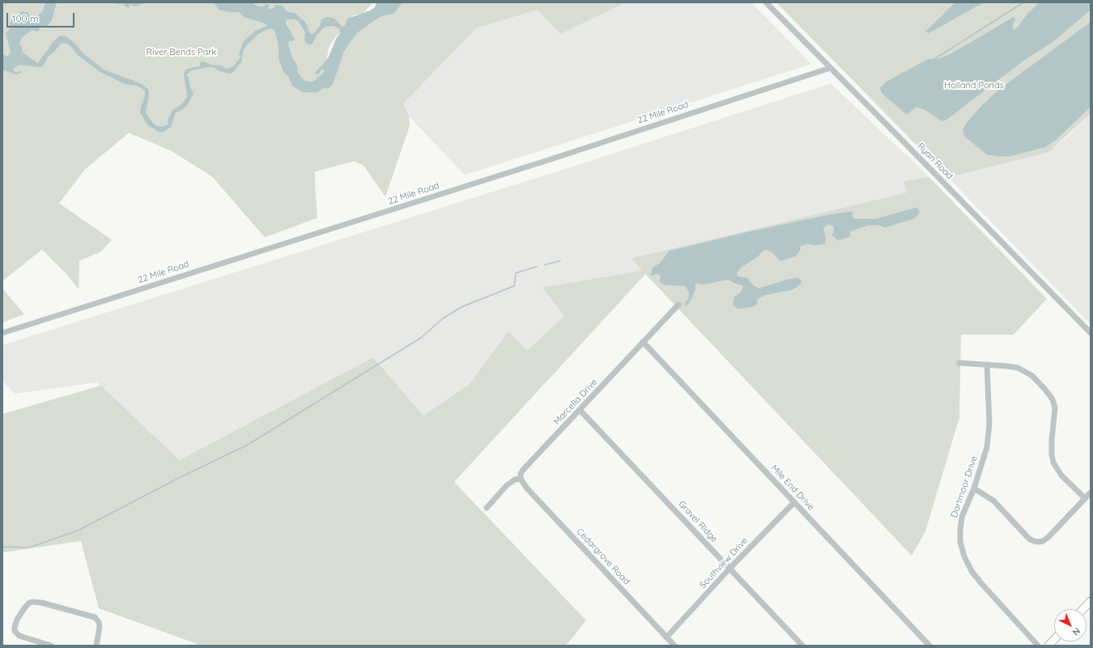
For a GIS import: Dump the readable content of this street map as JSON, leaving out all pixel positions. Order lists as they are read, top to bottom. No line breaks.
{"streets":{"street":["22 Mile Road","Ryan Road","Marcella Drive","Dartmoor Drive","Mile End Drive","Gravel Ridge","Cedargrove Road","Southview Drive"]},"crossings":[["22 Mile Road","Ryan Road"],["Marcella Drive","Mile End Drive"],["Marcella Drive","Gravel Ridge"],["Marcella Drive","Cedargrove Road"],["Mile End Drive","Southview Drive"],["Gravel Ridge","Southview Drive"],["Cedargrove Road","Southview Drive"]],"parks":["River Bends Park","Holland Ponds"],"scale_bar":"100 m","north":"bottom right"}
